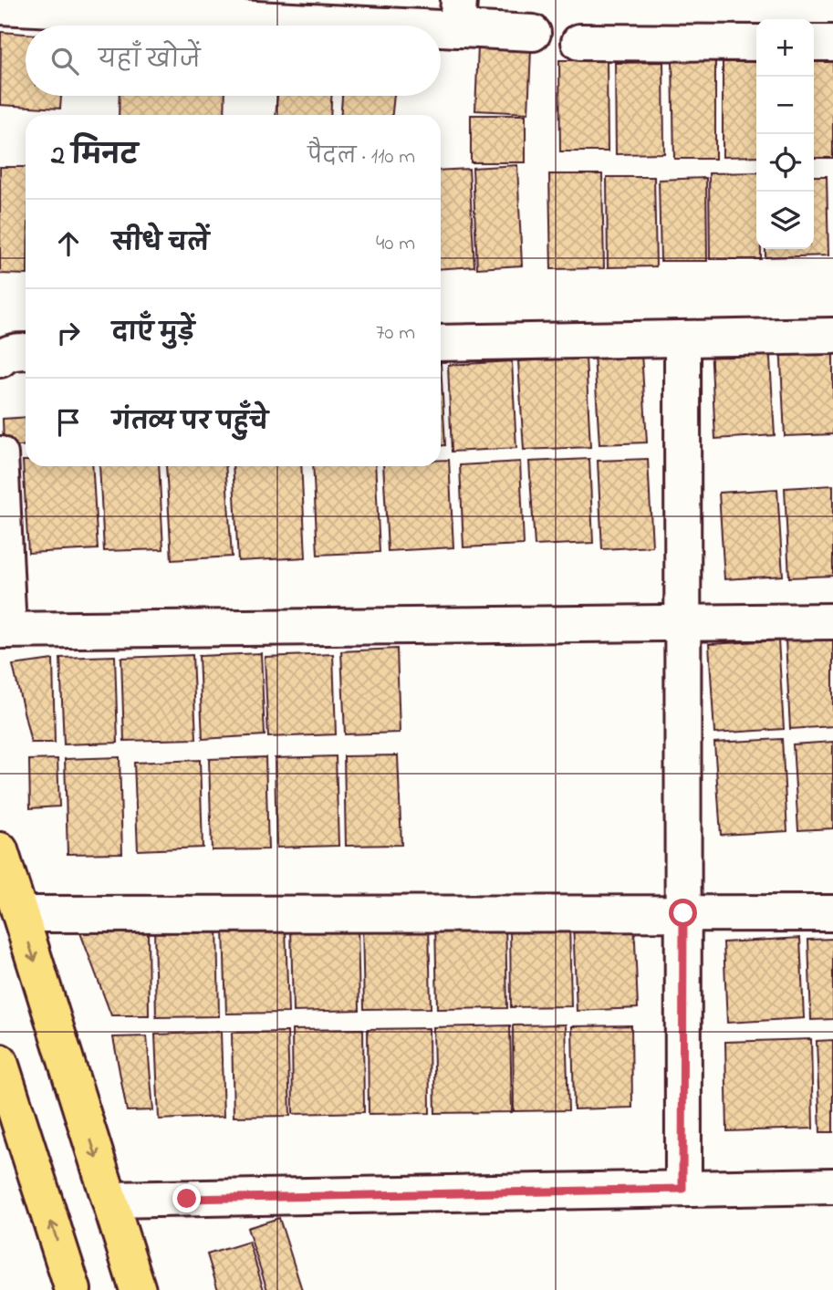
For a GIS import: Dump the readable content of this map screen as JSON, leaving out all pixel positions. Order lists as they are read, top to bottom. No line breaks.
{"page":{"map_buttons":["+","−"],"search":"यहाँ खोजें","heading":["2 मिनट","पैदल · 110 m"],"list":[["सीधे चलें","40 m"],["दाएँ मुड़ें","70 m"],"गंतव्य पर पहुँचे"]}}
